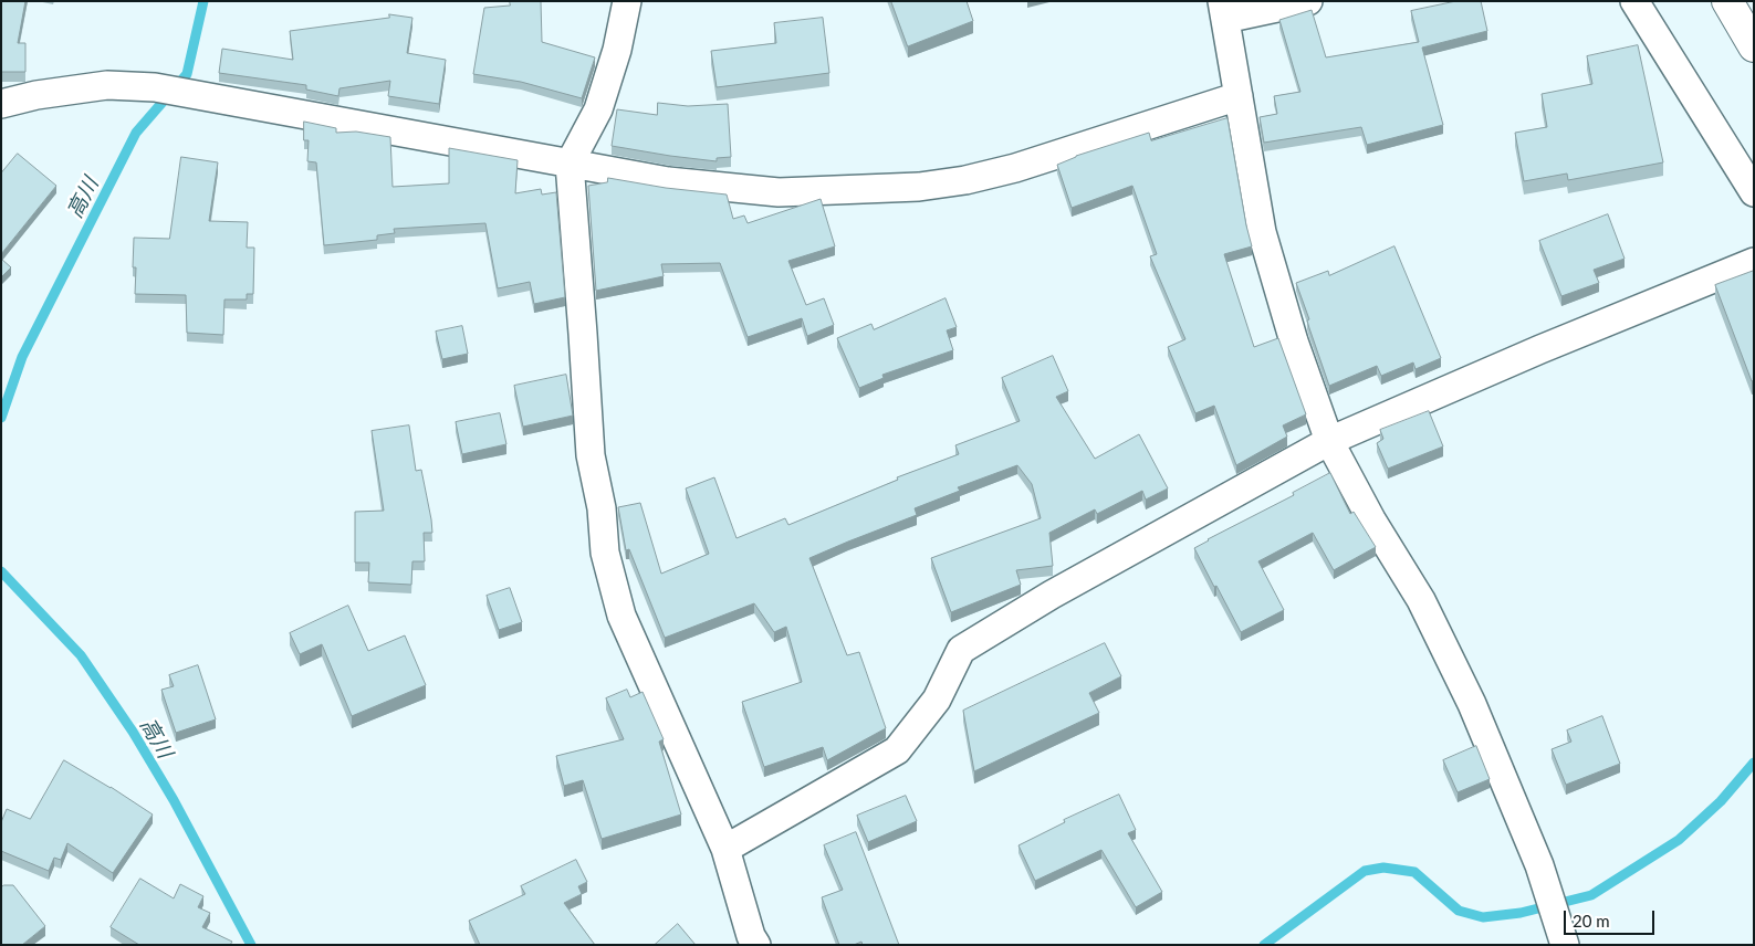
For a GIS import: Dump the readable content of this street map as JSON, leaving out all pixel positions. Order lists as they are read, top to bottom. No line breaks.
{"water":["高川"],"scale_bar":"20 m"}
